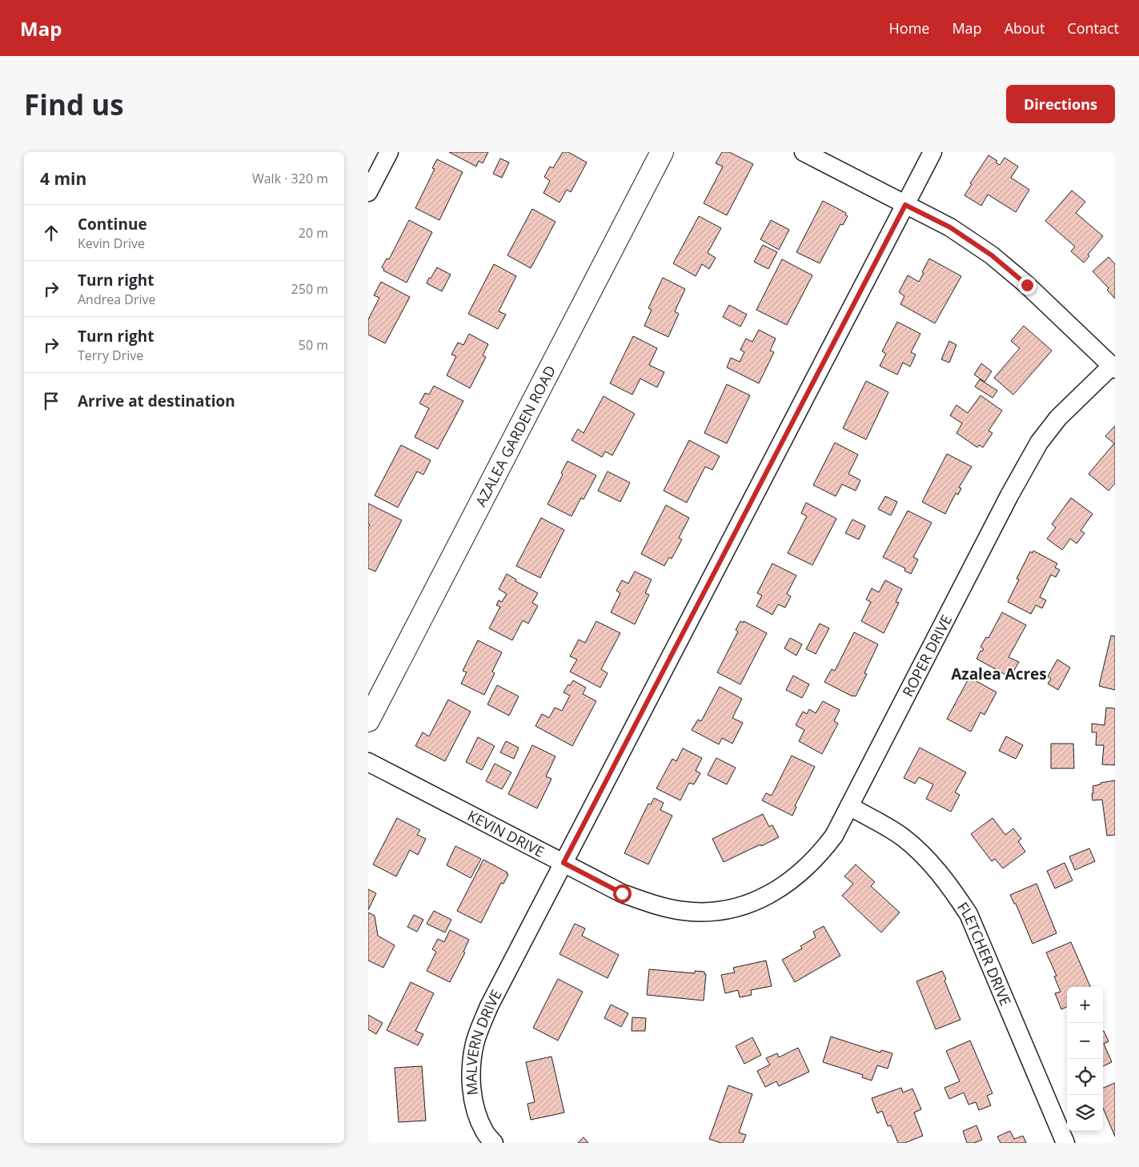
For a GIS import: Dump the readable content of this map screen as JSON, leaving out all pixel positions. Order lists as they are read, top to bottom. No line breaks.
{"streets":{"main road":["AZALEA GARDEN ROAD"],"street":["ROPER DRIVE","KEVIN DRIVE","FLETCHER DRIVE","MALVERN DRIVE"]},"crossings":[["ROPER DRIVE","KEVIN DRIVE"],["ROPER DRIVE","FLETCHER DRIVE"],["KEVIN DRIVE","MALVERN DRIVE"]],"districts":["Azalea Acres"],"page":{"header":"Map","nav":["Home","Map","About","Contact"],"buttons":"Directions","title":"Find us","heading":["4 min","Walk · 320 m"],"list":[["Continue","Kevin Drive","20 m"],["Turn right","Andrea Drive","250 m"],["Turn right","Terry Drive","50 m"],"Arrive at destination"],"map_buttons":["+","−"]}}
